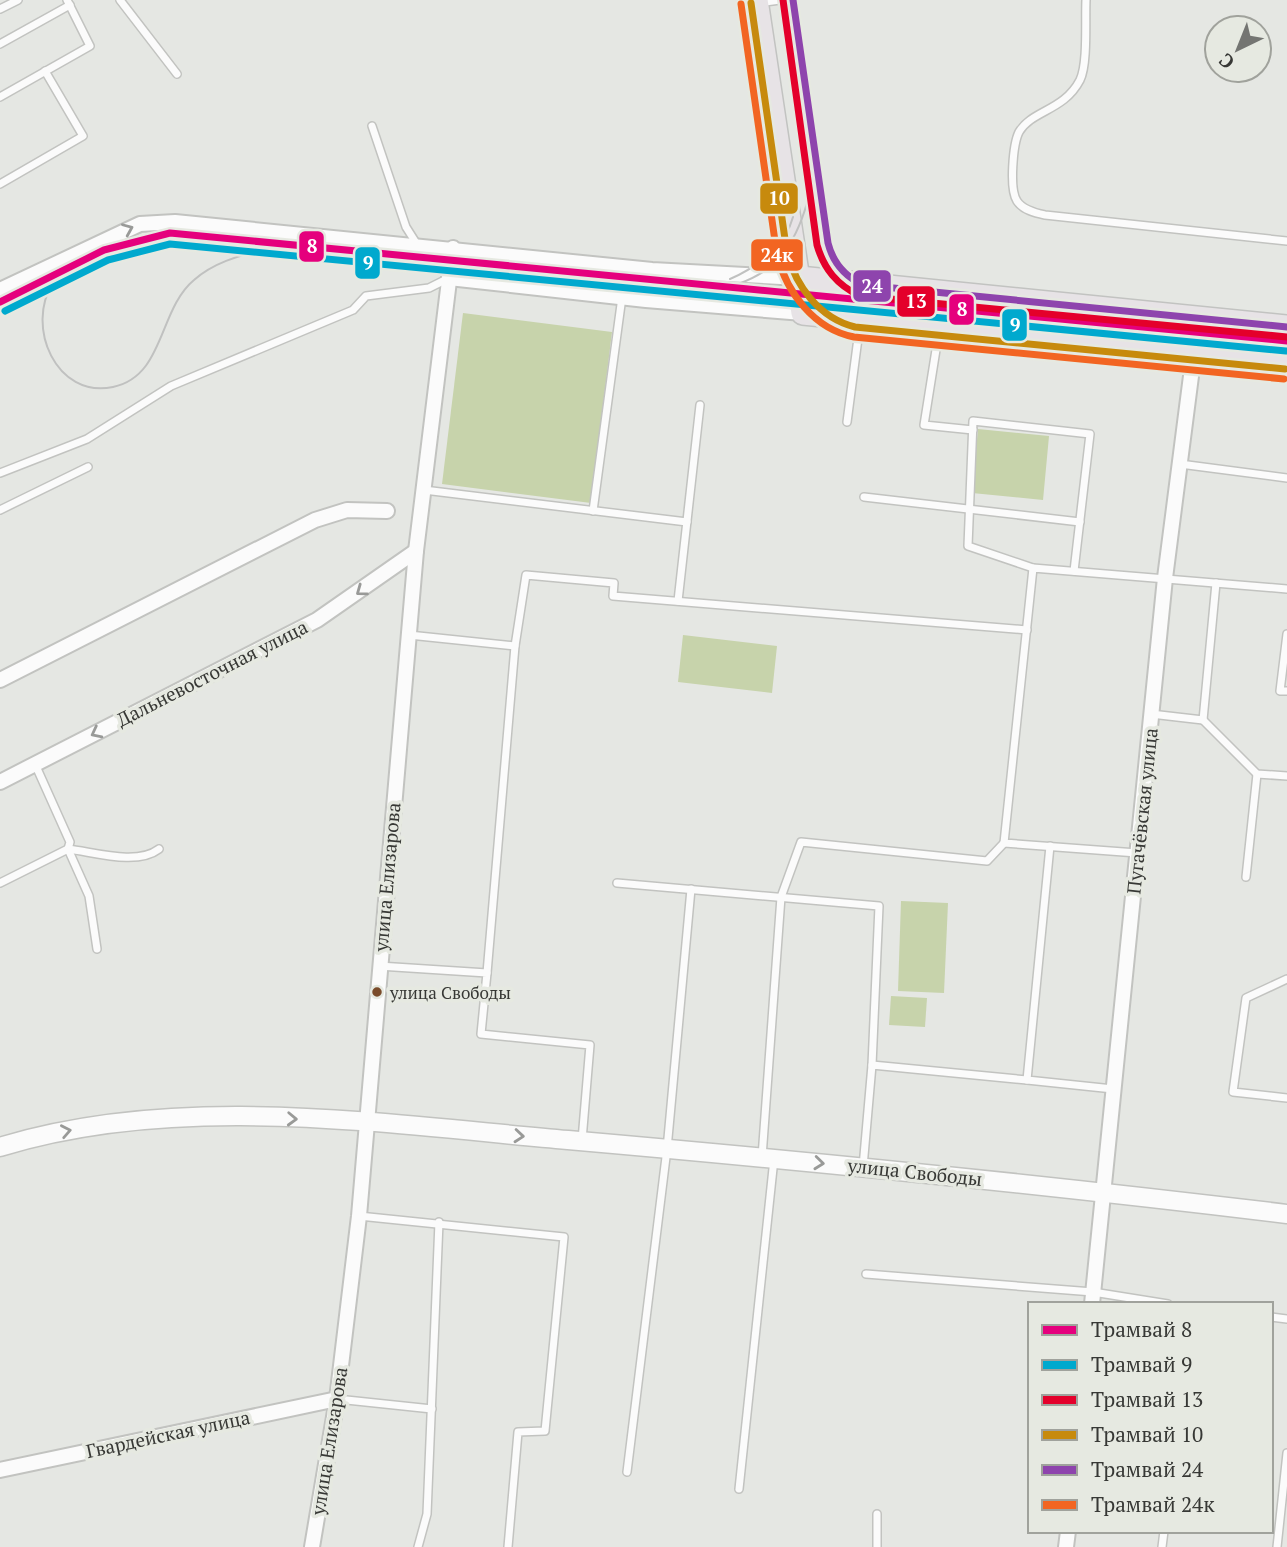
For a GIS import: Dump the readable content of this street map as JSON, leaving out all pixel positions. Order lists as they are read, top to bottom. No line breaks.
{"streets":{"street":["Дальневосточная улица","Пугачёвская улица","улица Елизарова","улица Свободы","Гвардейская улица"]},"crossings":[["Дальневосточная улица","улица Елизарова"],["Пугачёвская улица","улица Свободы"],["улица Елизарова","улица Свободы"],["улица Елизарова","Гвардейская улица"]],"one_way":["улица Свободы"],"places":["улица Свободы"],"lines":["tram line 13","tram line 24","tram line 10","tram line 24к","tram line 8","tram line 9"],"legend":["Трамвай 8","Трамвай 9","Трамвай 13","Трамвай 10","Трамвай 24","Трамвай 24к"],"north":"bottom left"}
